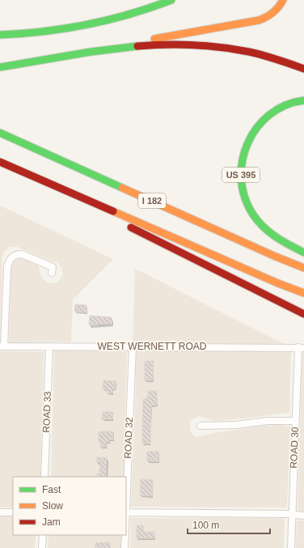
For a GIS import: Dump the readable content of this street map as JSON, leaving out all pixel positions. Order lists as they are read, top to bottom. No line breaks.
{"streets":{"main road":["US 395","I 182"],"street":["WEST WERNETT ROAD","ROAD 33","ROAD 32","ROAD 30"]},"crossings":[["WEST WERNETT ROAD","ROAD 33"],["WEST WERNETT ROAD","ROAD 32"],["WEST WERNETT ROAD","ROAD 30"]],"legend":["Fast","Slow","Jam"],"scale_bar":"100 m"}
